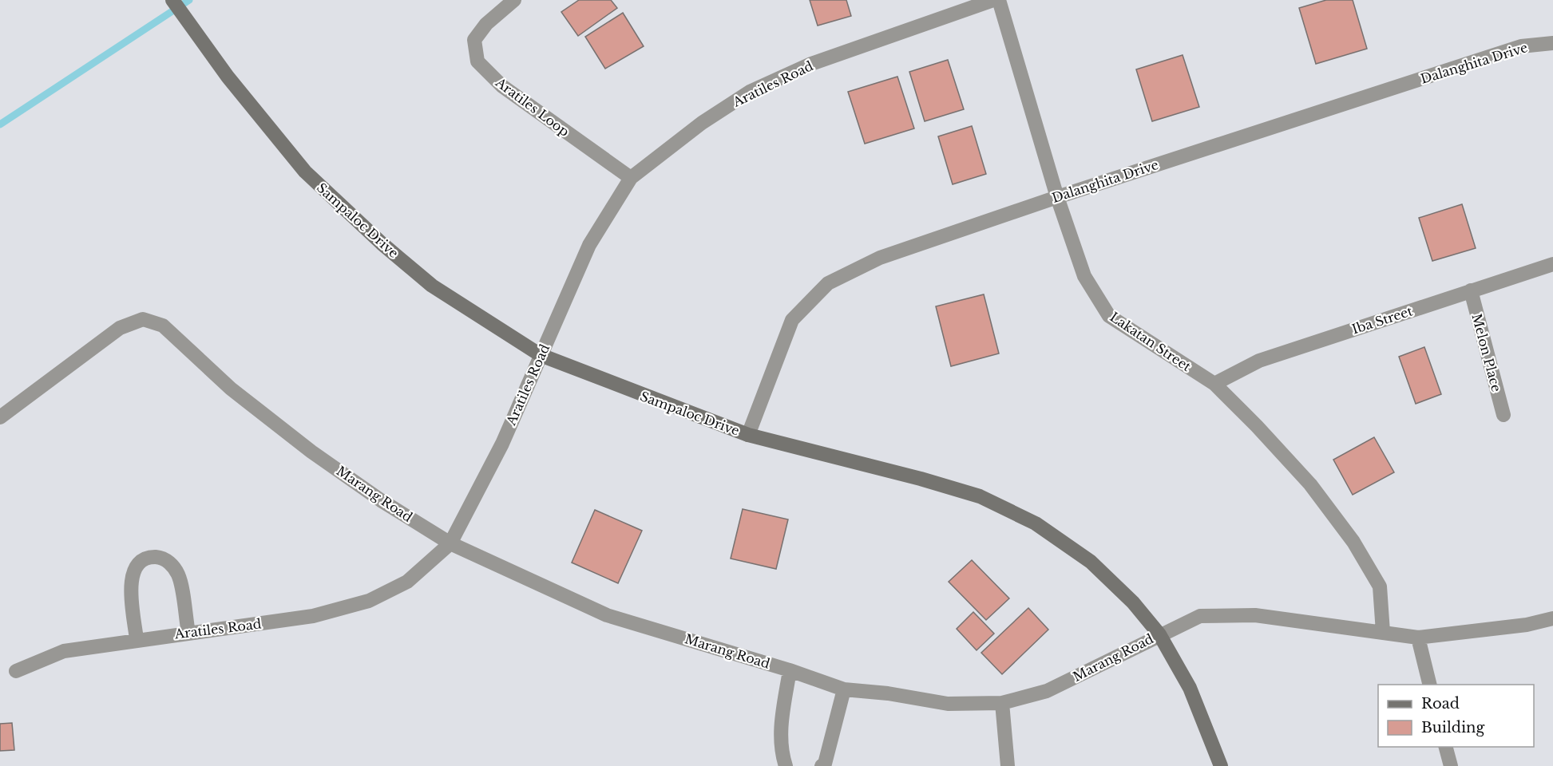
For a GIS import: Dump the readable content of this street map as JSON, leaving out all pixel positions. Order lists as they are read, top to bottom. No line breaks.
{"streets":{"street":["Dalanghita Drive","Aratiles Road","Aratiles Loop","Sampaloc Drive","Iba Street","Lakatan Street","Melon Place","Marang Road"]},"crossings":[["Dalanghita Drive","Sampaloc Drive"],["Dalanghita Drive","Lakatan Street"],["Aratiles Road","Aratiles Loop"],["Aratiles Road","Sampaloc Drive"],["Aratiles Road","Marang Road"],["Sampaloc Drive","Marang Road"],["Iba Street","Lakatan Street"],["Iba Street","Melon Place"],["Lakatan Street","Marang Road"]],"legend":["Road","Building"]}
